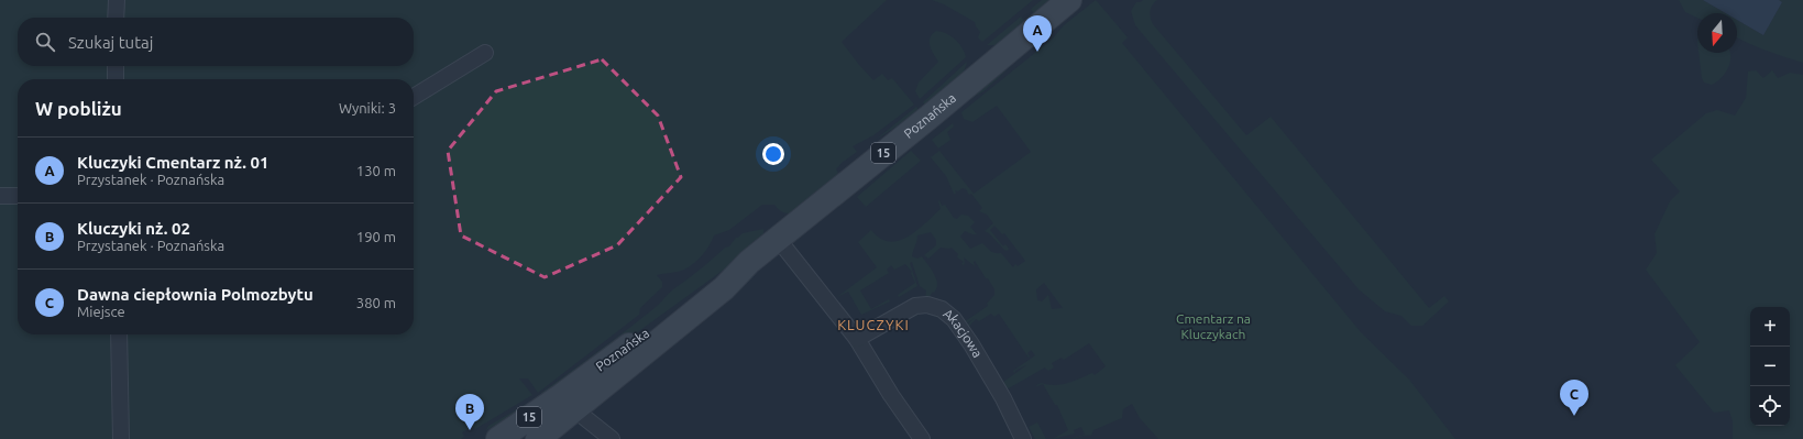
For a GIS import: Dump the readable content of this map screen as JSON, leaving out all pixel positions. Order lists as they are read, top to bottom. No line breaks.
{"streets":{"main road":["Poznańska","15"],"street":["Akacjowa"]},"districts":["KLUCZYKI"],"parks":["Cmentarz na Kluczykach"],"north":"bottom","page":{"pins":["A","C","B"],"search":"Szukaj tutaj","heading":["W pobliżu","Wyniki: 3"],"list":[{"mark":"A","name":"Kluczyki Cmentarz nż. 01","note":"Przystanek · Poznańska","value":"130 m"},{"mark":"B","name":"Kluczyki nż. 02","note":"Przystanek · Poznańska","value":"190 m"},{"mark":"C","name":"Dawna ciepłownia Polmozbytu","note":"Miejsce","value":"380 m"}],"map_buttons":["+","−"]}}
